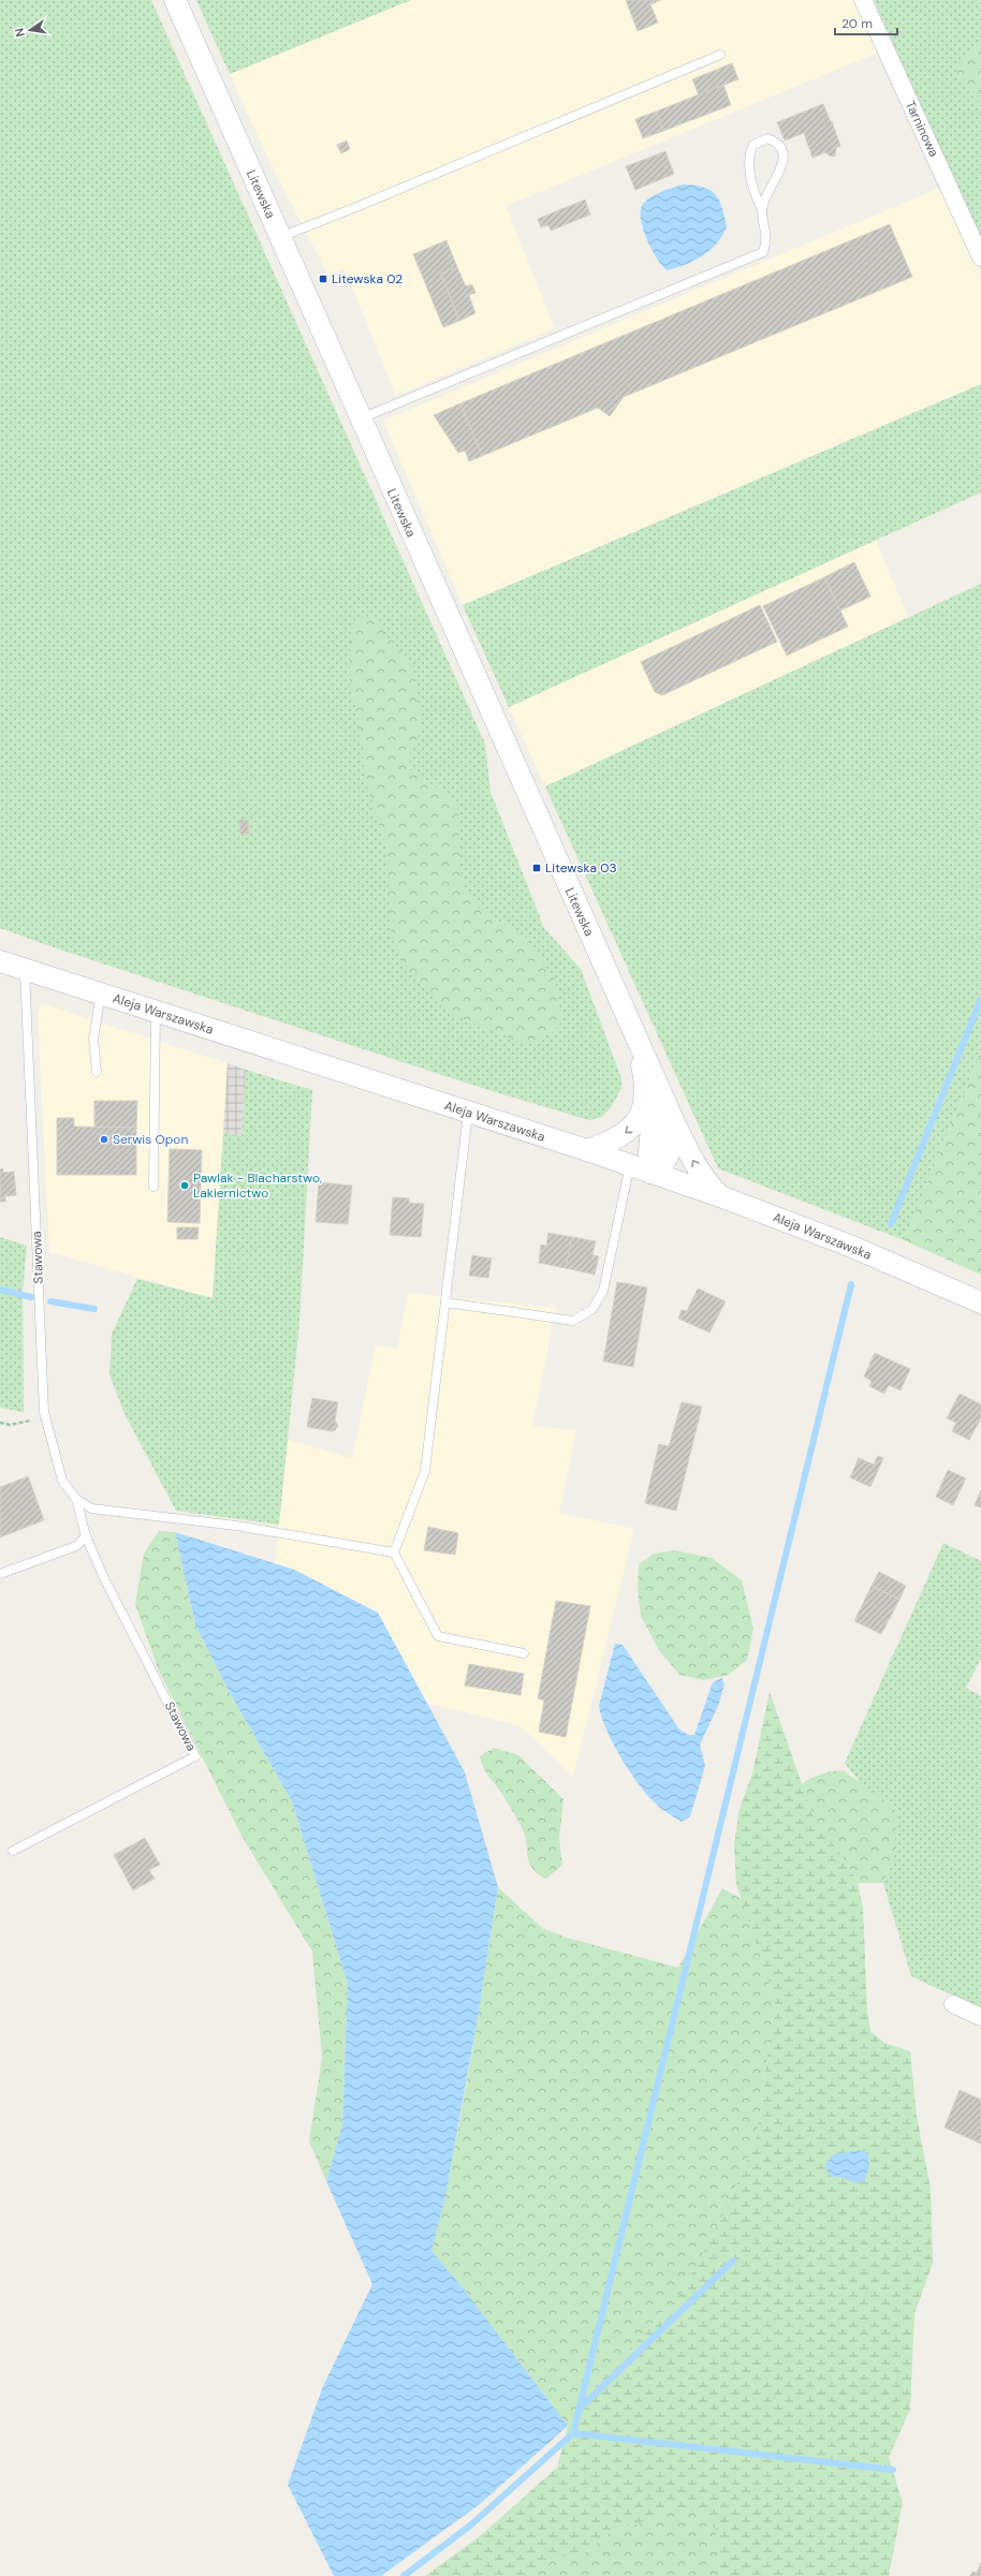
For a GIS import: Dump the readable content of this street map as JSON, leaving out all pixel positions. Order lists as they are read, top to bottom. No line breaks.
{"streets":{"street":["Tarninowa","Litewska","Aleja Warszawska"],"lane":["Stawowa"]},"crossings":[["Aleja Warszawska","Stawowa"]],"places":{"transit":["Litewska 02","Litewska 03"],"other":["Serwis Opon","Pawlak - Blacharstwo, Lakiernictwo"]},"scale_bar":"20 m","north":"left"}
